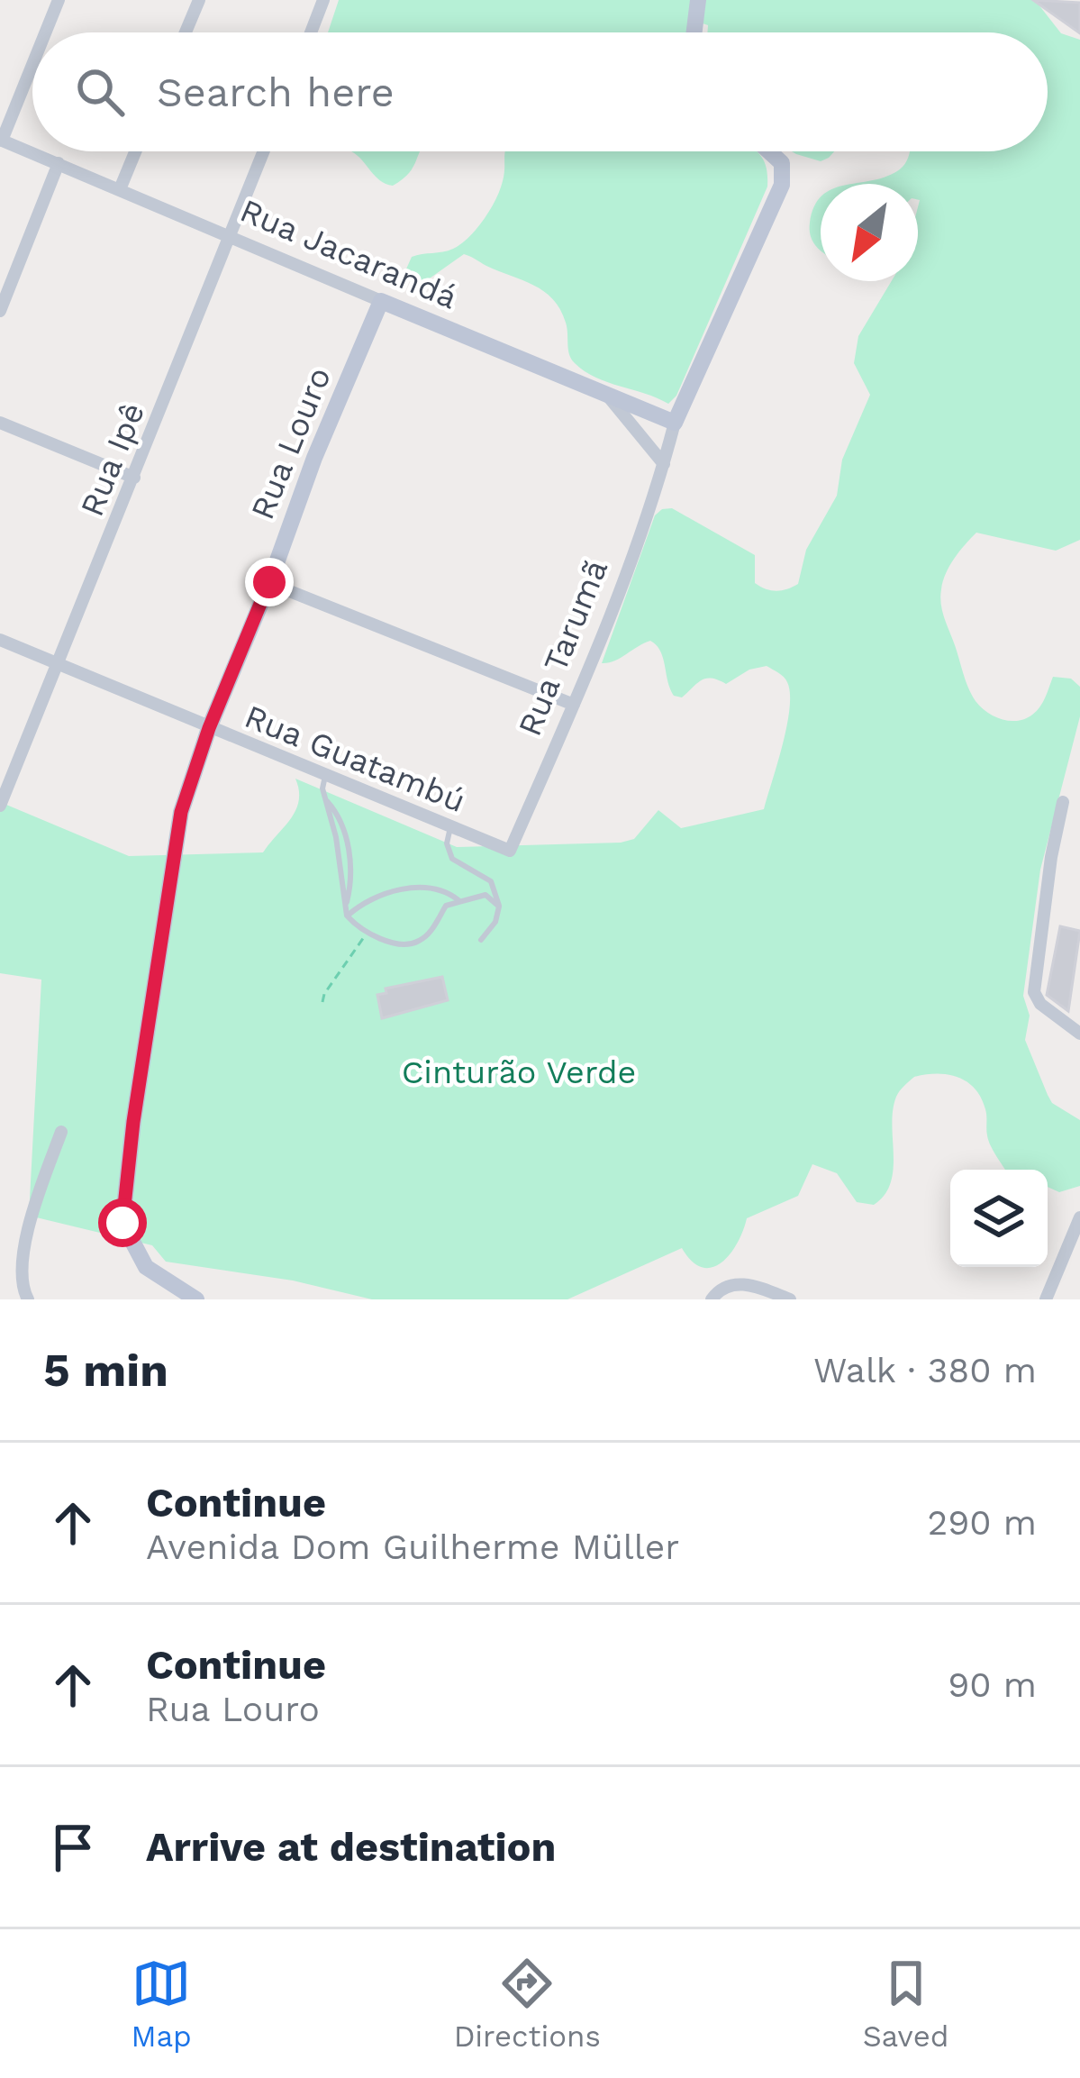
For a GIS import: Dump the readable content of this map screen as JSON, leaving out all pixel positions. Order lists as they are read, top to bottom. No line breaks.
{"streets":{"street":["Rua Jacarandá","Rua Louro","Rua Ipê","Rua Tarumã","Rua Guatambú"]},"crossings":[["Rua Jacarandá","Rua Louro"],["Rua Jacarandá","Rua Ipê"],["Rua Jacarandá","Rua Tarumã"],["Rua Louro","Rua Guatambú"],["Rua Ipê","Rua Guatambú"],["Rua Tarumã","Rua Guatambú"]],"parks":["Cinturão Verde"],"north":"bottom left","page":{"search":"Search here","heading":["5 min","Walk · 380 m"],"list":[["Continue","Avenida Dom Guilherme Müller","290 m"],["Continue","Rua Louro","90 m"],"Arrive at destination"],"nav":["Map","Directions","Saved"]}}
